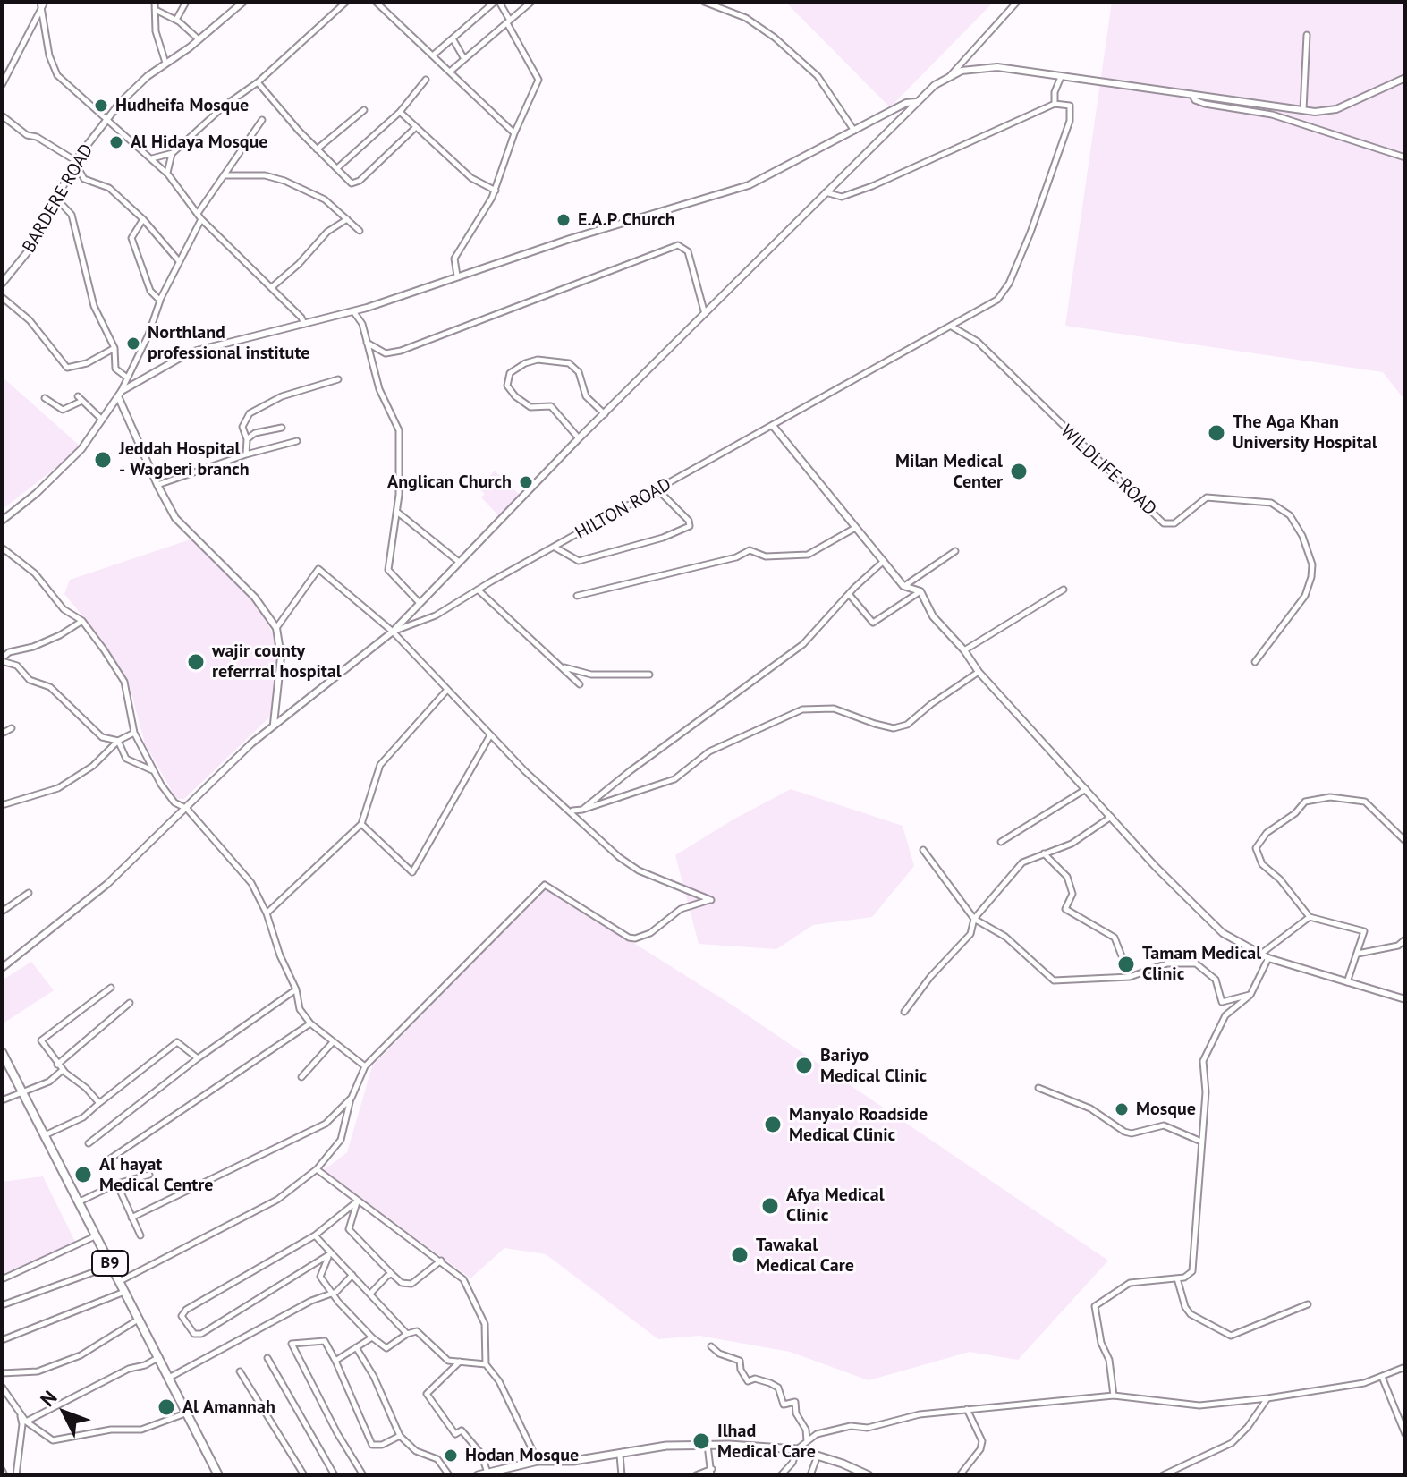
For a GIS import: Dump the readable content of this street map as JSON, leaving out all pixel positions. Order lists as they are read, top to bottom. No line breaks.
{"streets":{"highway":["B9"],"street":["BARDERE ROAD","WILDLIFE ROAD","HILTON ROAD"]},"crossings":[["WILDLIFE ROAD","HILTON ROAD"]],"places":["Hudheifa Mosque","Al Hidaya Mosque","E.A.P Church","Northland professional institute","The Aga Khan University Hospital","Jeddah Hospital - Wagberi branch","Milan Medical Center","Anglican Church","wajir county referrral hospital","Tamam Medical Clinic","Bariyo Medical Clinic","Mosque","Manyalo Roadside Medical Clinic","Al hayat Medical Centre","Afya Medical Clinic","Tawakal Medical Care","Al Amannah","Ilhad Medical Care","Hodan Mosque"],"north":"top left"}
